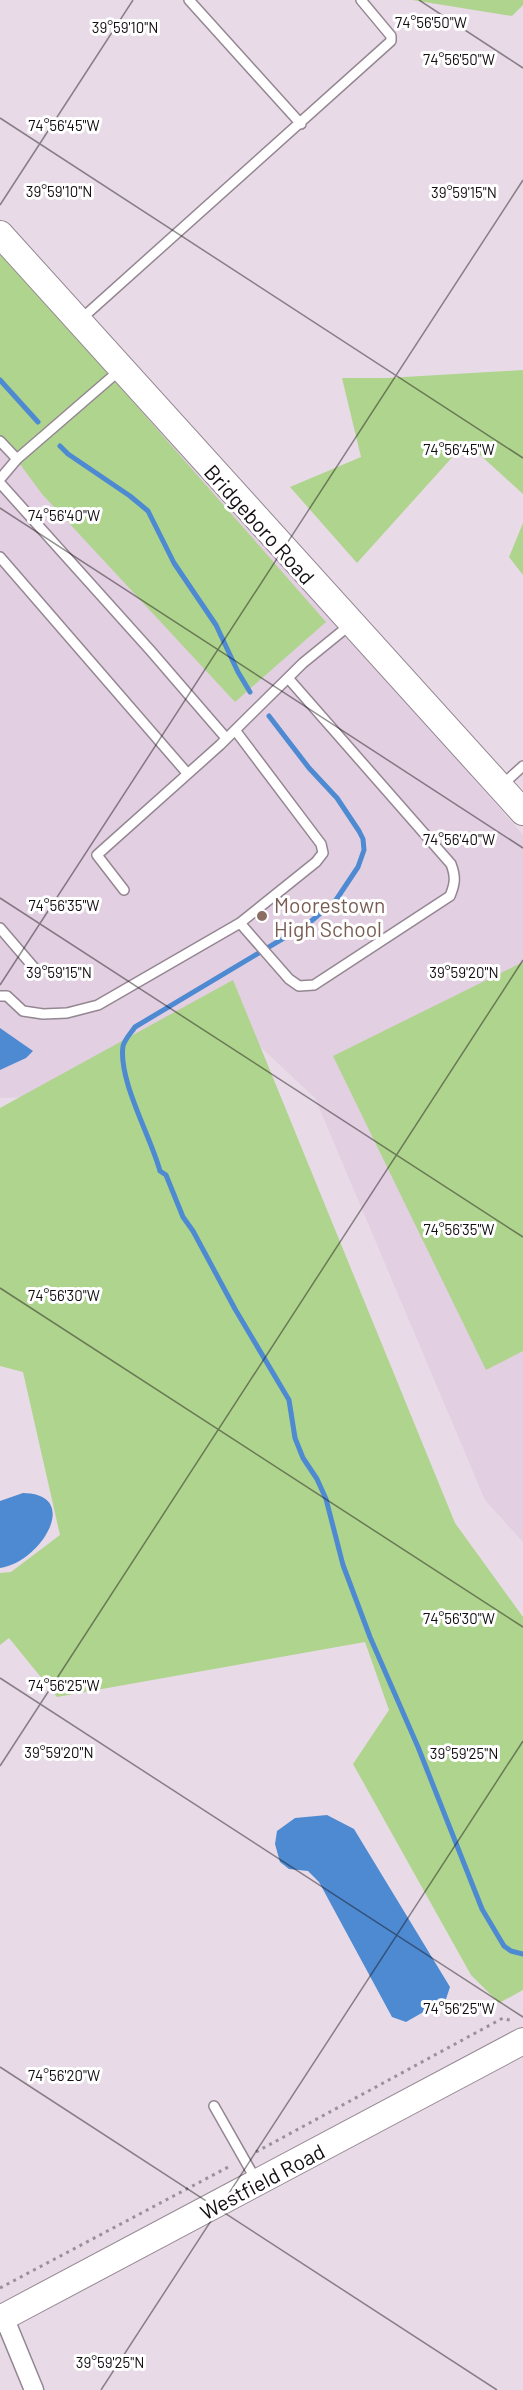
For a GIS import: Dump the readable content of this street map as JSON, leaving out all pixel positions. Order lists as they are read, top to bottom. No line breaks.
{"streets":{"main road":["Bridgeboro Road","Westfield Road"]},"places":["Moorestown High School"],"coordinates":["74°56'50\"W","39°59'10\"N","74°56'45\"W","39°59'15\"N","74°56'40\"W","74°56'35\"W","39°59'20\"N","74°56'30\"W","74°56'25\"W","39°59'25\"N","74°56'20\"W"]}
